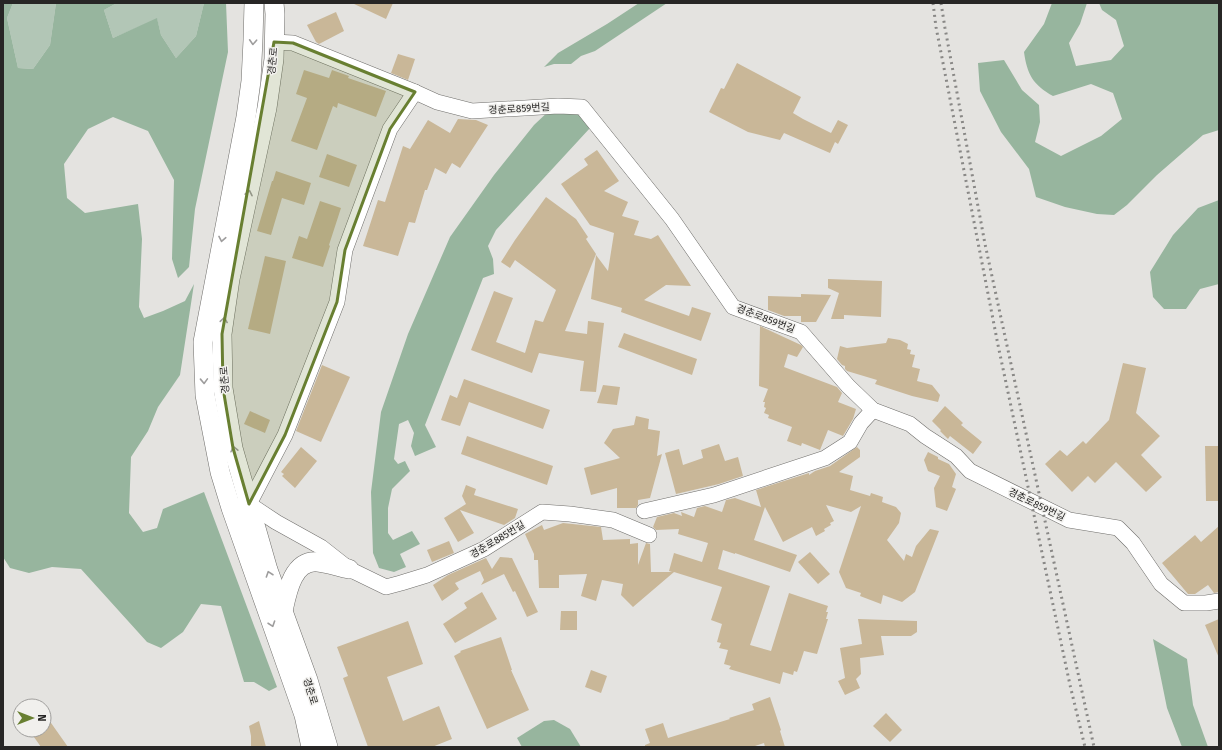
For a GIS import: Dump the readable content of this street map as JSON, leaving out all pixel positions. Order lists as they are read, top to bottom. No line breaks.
{"streets":{"street":["경춘로","경춘로859번길","경춘로885번길"]},"crossings":[["경춘로","경춘로859번길"],["경춘로","경춘로885번길"]],"north":"right"}
